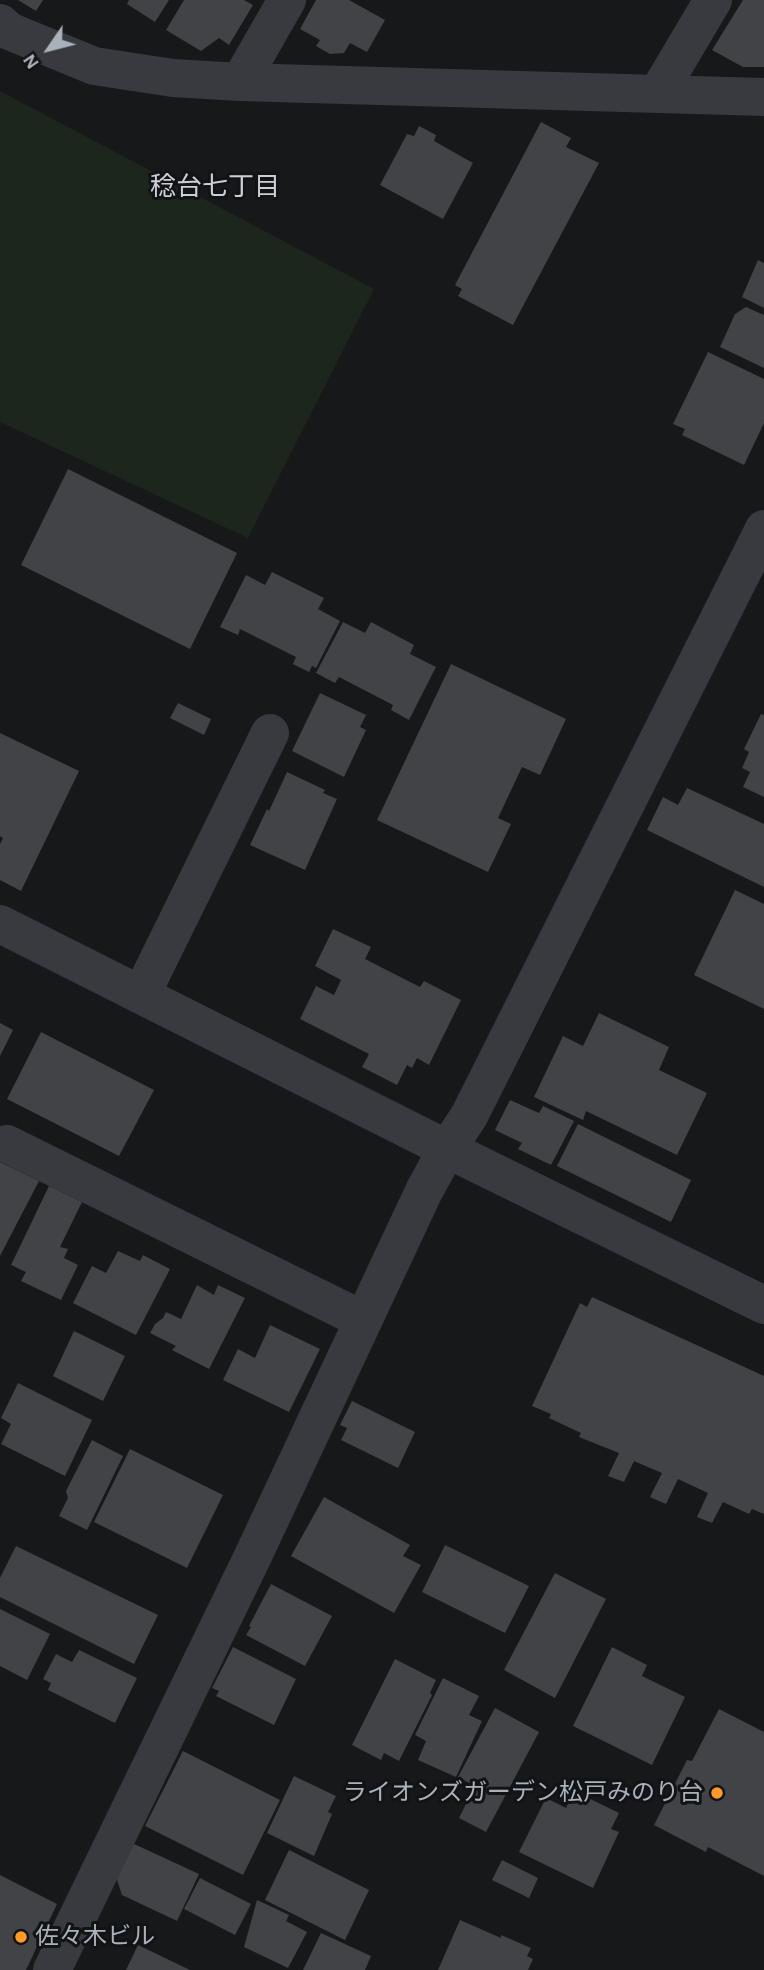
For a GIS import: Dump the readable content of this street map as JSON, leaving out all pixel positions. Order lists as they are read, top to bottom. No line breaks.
{"districts":["稔台七丁目"],"places":["ライオンズガーデン松戸みのり台","佐々木ビル"],"north":"bottom left"}
